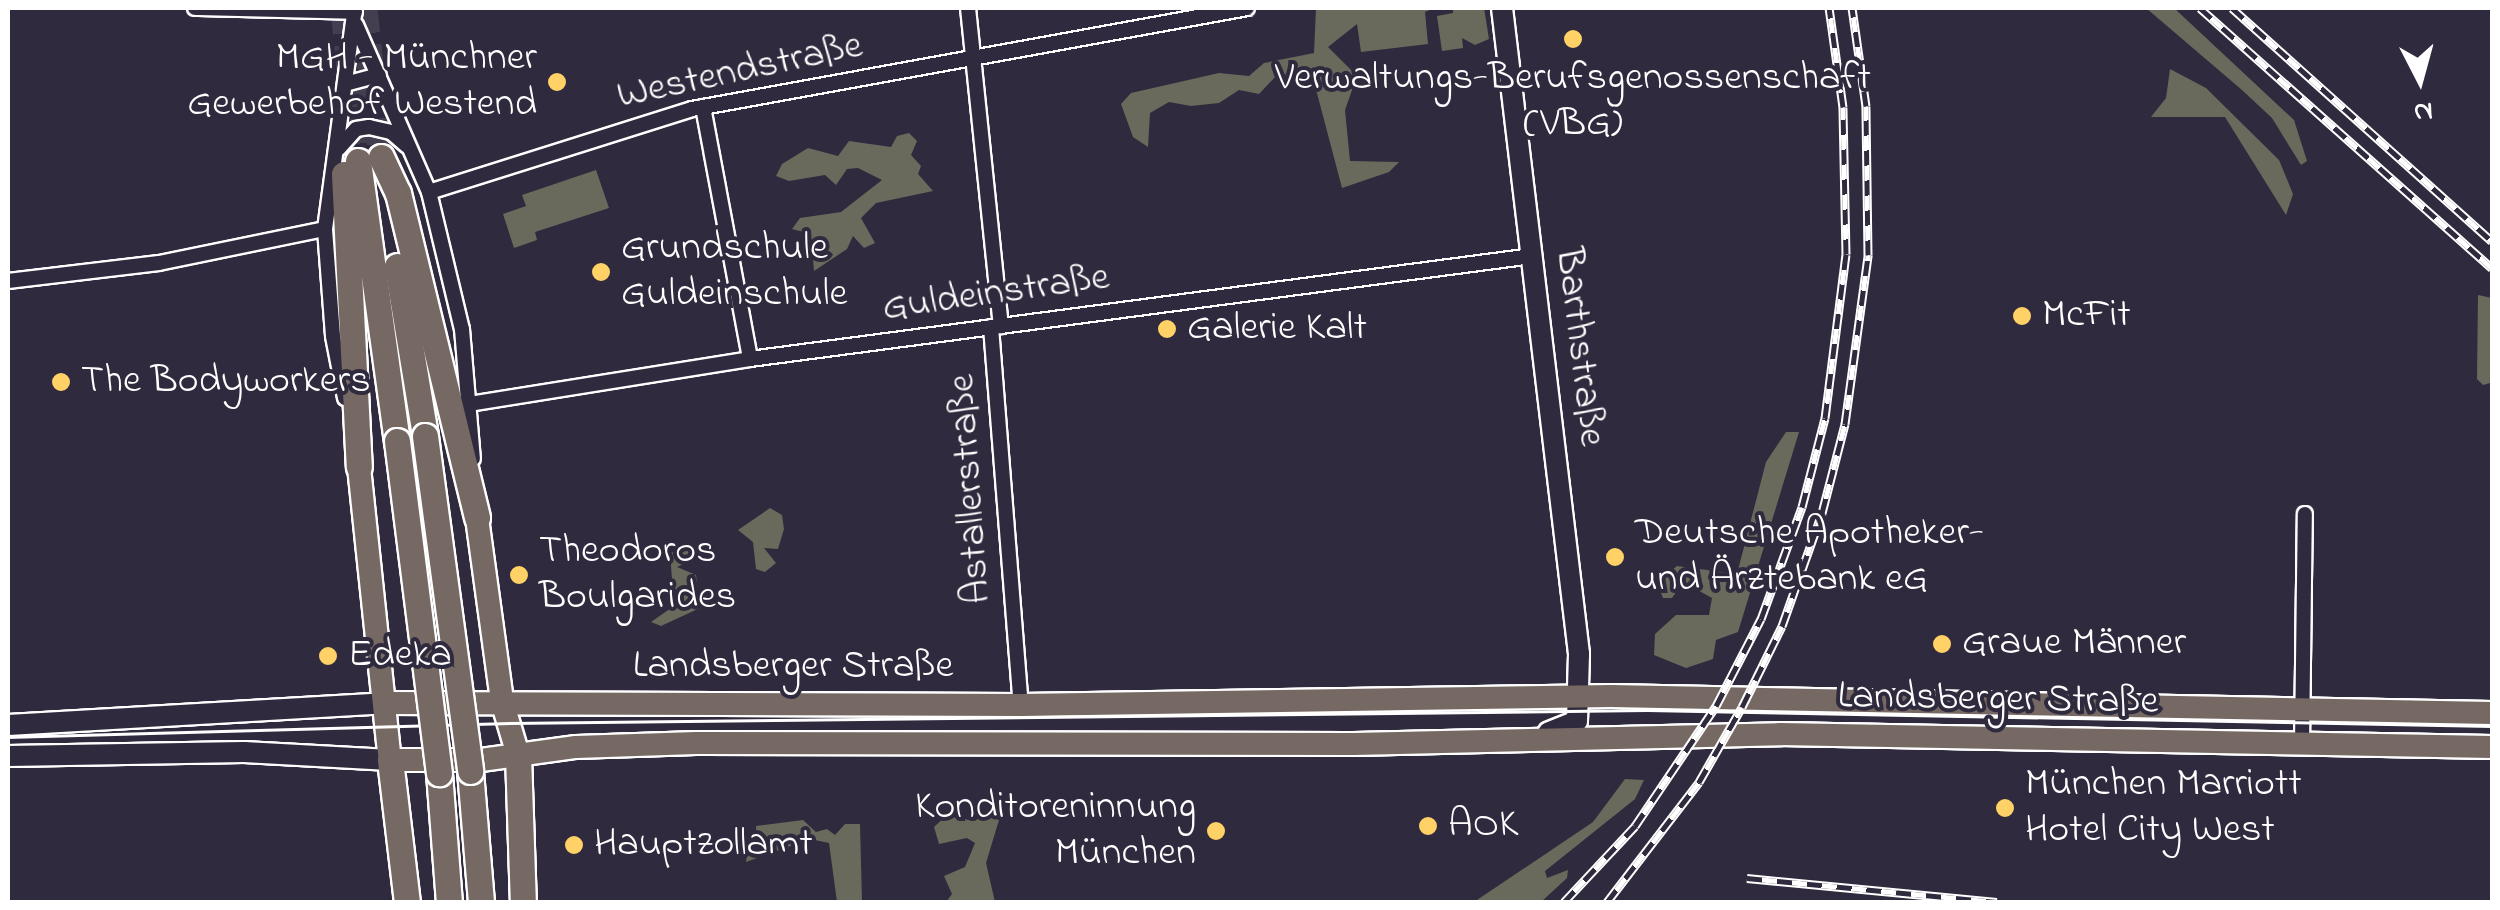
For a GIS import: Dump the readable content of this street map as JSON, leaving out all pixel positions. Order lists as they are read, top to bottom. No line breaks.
{"streets":{"main road":["Landsberger Straße"],"street":["Westendstraße","Guldeinstraße","Barthstraße","Astallerstraße"]},"crossings":[["Westendstraße","Astallerstraße"],["Guldeinstraße","Barthstraße"],["Guldeinstraße","Astallerstraße"],["Barthstraße","Landsberger Straße"],["Astallerstraße","Landsberger Straße"]],"places":["Verwaltungs-Berufsgenossenschaft (VBG)","MGH - Münchner Gewerbehof Westend","Grundschule Guldeinschule","McFit","Galerie Kalt","The Bodyworkers","Deutsche Apotheker- und Ärztebank eG","Theodoros Boulgarides","Graue Männer","Edeka","München Marriott Hotel City West","AOK","Konditoreninnung München","Hauptzollamt"],"north":"bottom"}
